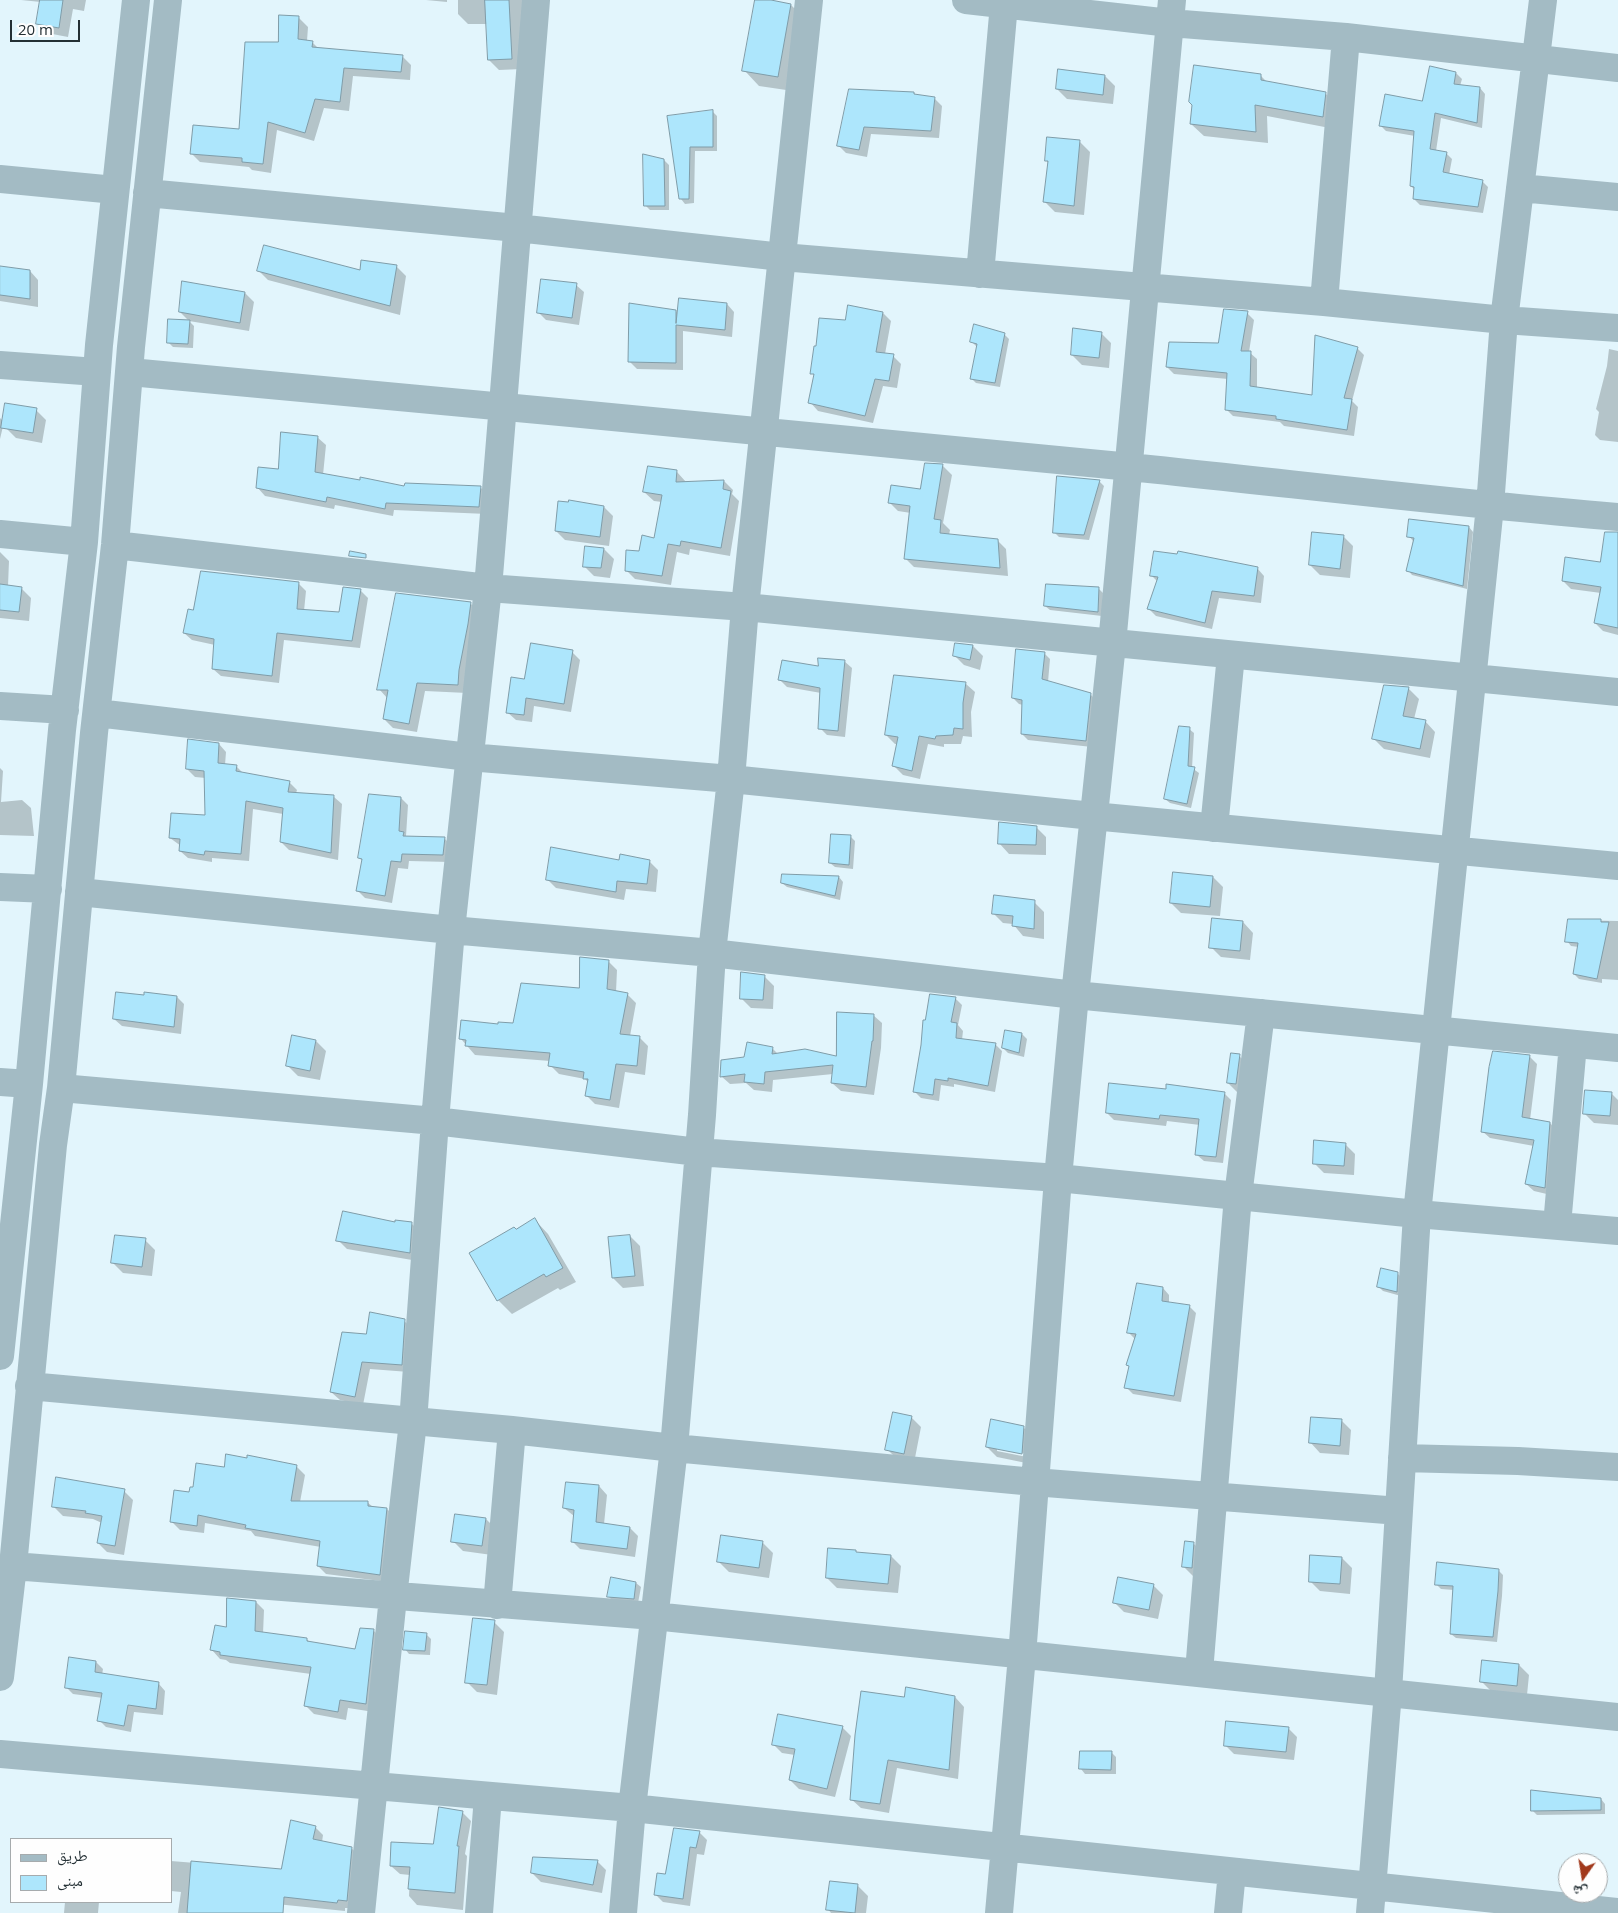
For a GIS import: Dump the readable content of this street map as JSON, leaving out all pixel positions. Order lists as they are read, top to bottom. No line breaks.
{"legend":["طريق","مبنى"],"scale_bar":"20 m","north":"bottom"}
